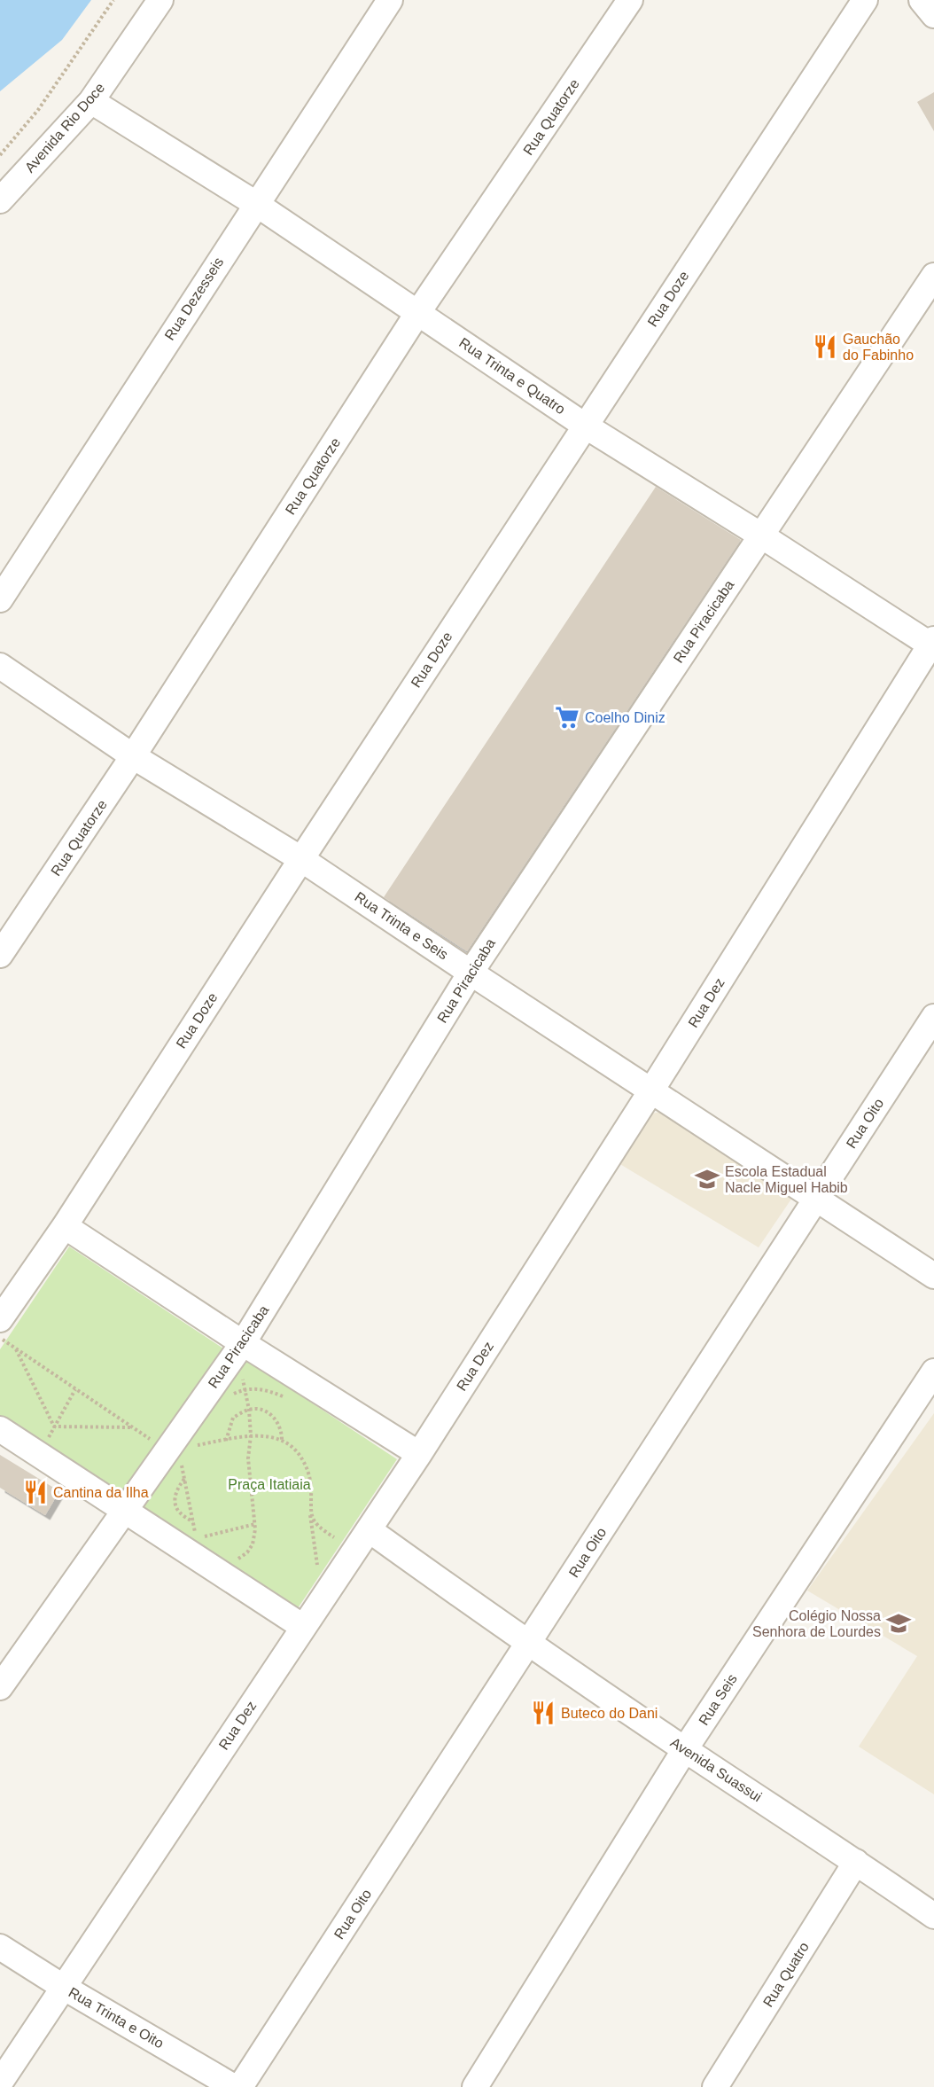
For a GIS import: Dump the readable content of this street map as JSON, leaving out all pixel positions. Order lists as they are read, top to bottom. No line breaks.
{"streets":{"street":["Rua Quatorze","Avenida Rio Doce","Rua Dezesseis","Rua Doze","Rua Trinta e Quatro","Rua Piracicaba","Rua Trinta e Seis","Rua Dez","Rua Oito","Rua Seis","Avenida Suassui","Rua Quatro","Rua Trinta e Oito"]},"crossings":[["Rua Quatorze","Rua Trinta e Quatro"],["Rua Quatorze","Rua Trinta e Seis"],["Avenida Rio Doce","Rua Trinta e Quatro"],["Rua Dezesseis","Rua Trinta e Quatro"],["Rua Doze","Rua Trinta e Quatro"],["Rua Doze","Rua Trinta e Seis"],["Rua Trinta e Quatro","Rua Piracicaba"],["Rua Trinta e Quatro","Rua Dez"],["Rua Piracicaba","Rua Trinta e Seis"],["Rua Trinta e Seis","Rua Dez"],["Rua Trinta e Seis","Rua Oito"],["Rua Dez","Avenida Suassui"],["Rua Dez","Rua Trinta e Oito"],["Rua Oito","Avenida Suassui"],["Rua Seis","Avenida Suassui"],["Avenida Suassui","Rua Quatro"]],"parks":["Praça Itatiaia"],"places":{"restaurant":["Gauchão do Fabinho","Cantina da Ilha","Buteco do Dani"],"supermarket":["Coelho Diniz"],"school or university":["Escola Estadual Nacle Miguel Habib","Colégio Nossa Senhora de Lourdes"]}}
